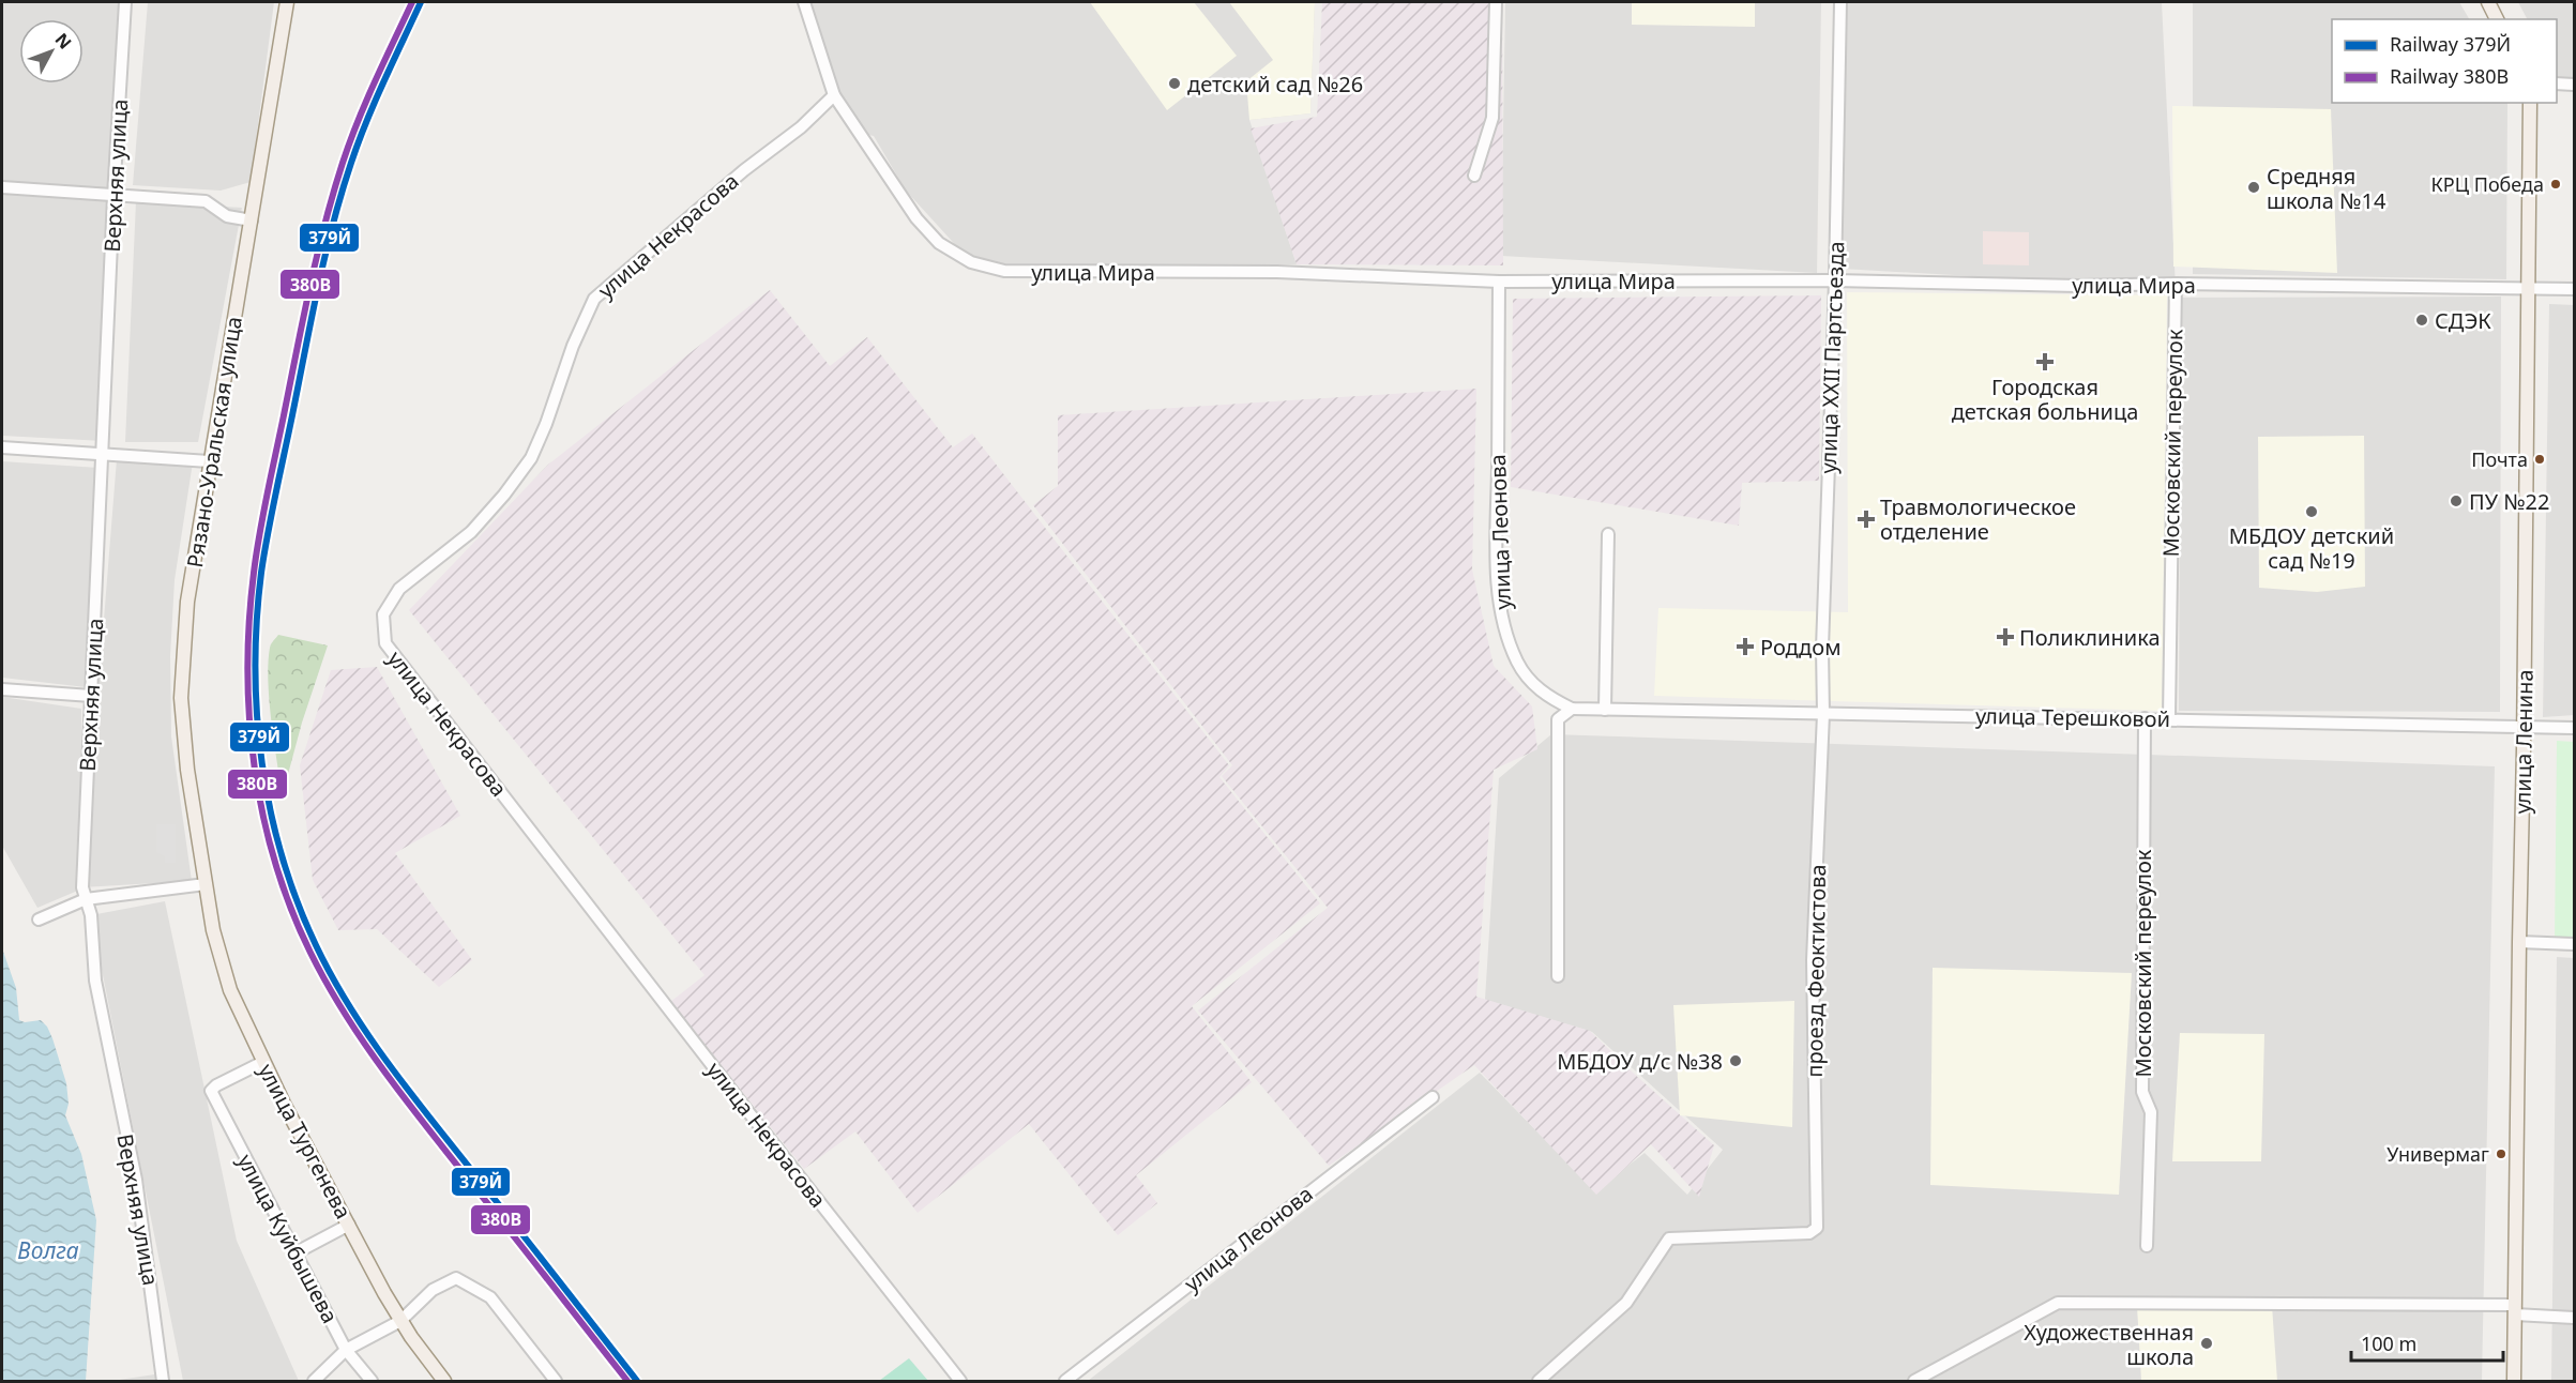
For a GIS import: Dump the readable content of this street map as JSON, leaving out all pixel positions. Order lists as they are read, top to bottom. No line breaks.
{"streets":{"main road":["Рязано-Уральская улица","улица Ленина","улица Тургенева"],"street":["Верхняя улица","улица Некрасова","улица Мира","улица XXII Партсъезда","Московский переулок","улица Леонова","улица Терешковой","проезд Феоктистова","улица Куйбышева"]},"crossings":[["улица Некрасова","улица Мира"],["улица Мира","улица XXII Партсъезда"],["улица Мира","Московский переулок"],["улица Мира","улица Леонова"],["улица Мира","улица Ленина"],["улица XXII Партсъезда","улица Терешковой"],["улица XXII Партсъезда","проезд Феоктистова"],["Рязано-Уральская улица","улица Тургенева"],["Московский переулок","улица Терешковой"],["улица Леонова","улица Терешковой"],["улица Терешковой","улица Ленина"],["улица Терешковой","проезд Феоктистова"],["улица Тургенева","улица Куйбышева"]],"water":["Волга"],"places":{"other":["детский сад №26","КРЦ Победа","Средняя школа №14","СДЭК","Почта","ПУ №22","МБДОУ детский сад №19","МБДОУ д/с №38","Универмаг","Художественная школа"],"health":["Городская детская больница","Травмологическое отделение","Поликлиника","Роддом"]},"lines":["rail line 379Й","rail line 380В"],"legend":["Railway 379Й","Railway 380В"],"scale_bar":"100 m","north":"top right"}
